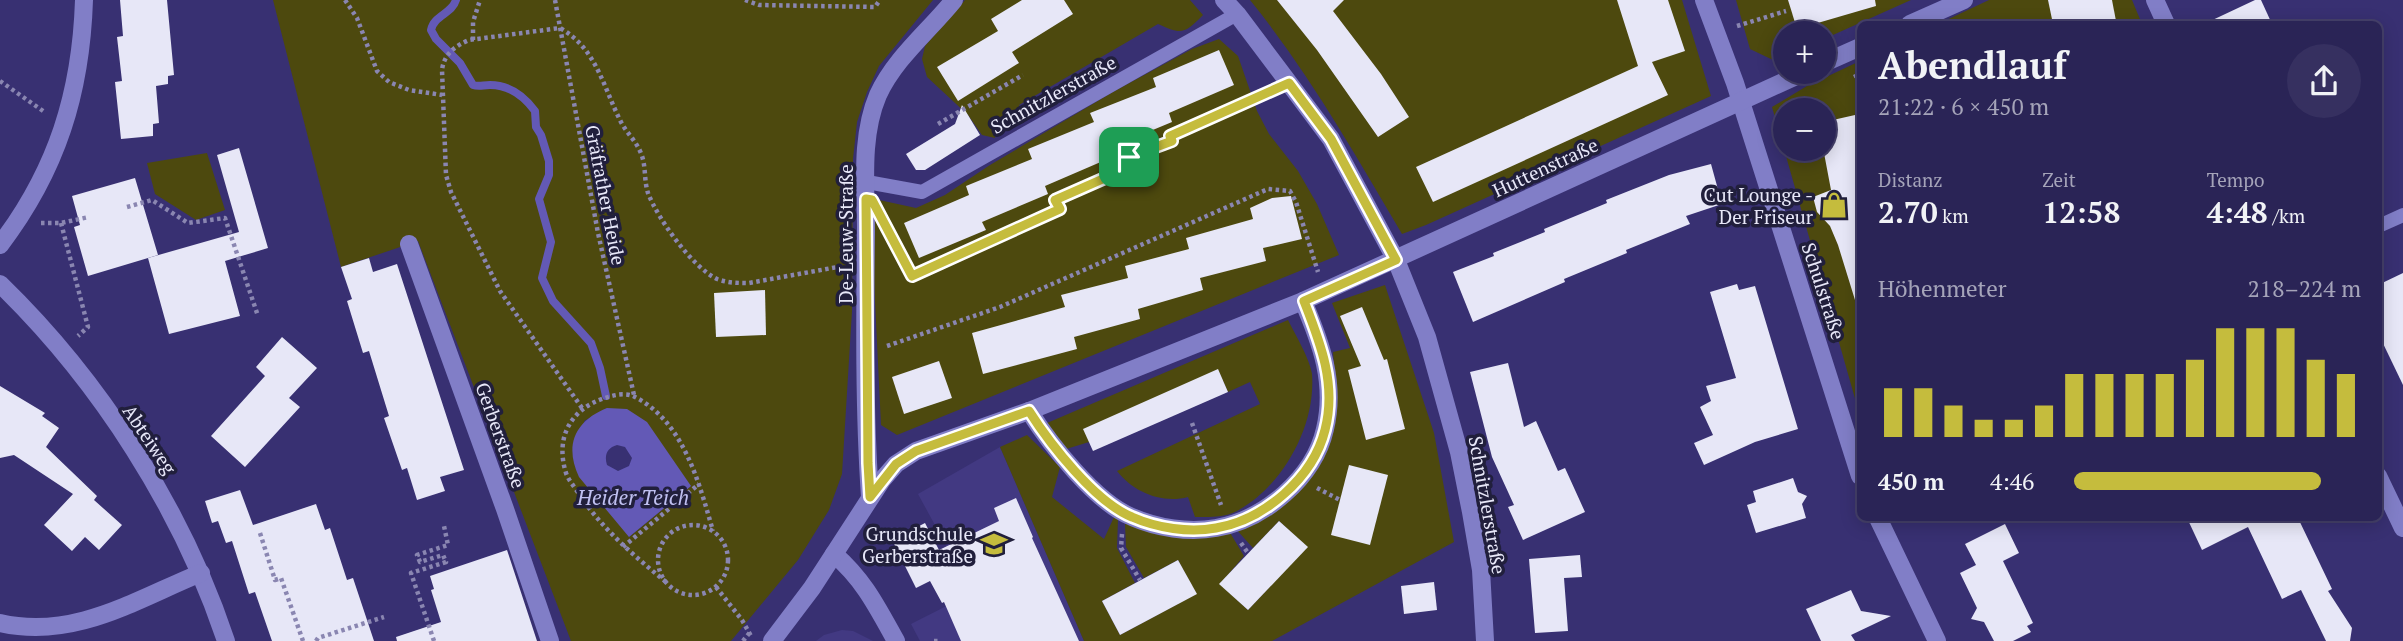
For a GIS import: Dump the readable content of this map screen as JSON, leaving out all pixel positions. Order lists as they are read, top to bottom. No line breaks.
{"streets":{"street":["Schnitzlerstraße","Huttenstraße","De-Leuw-Straße","Schulstraße","Gerberstraße","Abteiweg"],"path":["Gräfrather Heide"]},"crossings":[["Schnitzlerstraße","Huttenstraße"],["Schnitzlerstraße","De-Leuw-Straße"],["Huttenstraße","De-Leuw-Straße"],["Huttenstraße","Schulstraße"]],"water":["Heider Teich"],"places":{"shop":["Cut Lounge - Der Friseur"],"school or university":["Grundschule Gerberstraße"]},"page":{"map_buttons":["+","−"],"heading":["Abendlauf","21:22 · 6 × 450 m"],"stats":[["Distanz","2.70 km"],["Zeit","12:58"],["Tempo","4:48 /km"]],"chart":["Höhenmeter","218–224 m"],"list":[{"name":"450 m","note":"4:46"}]}}
